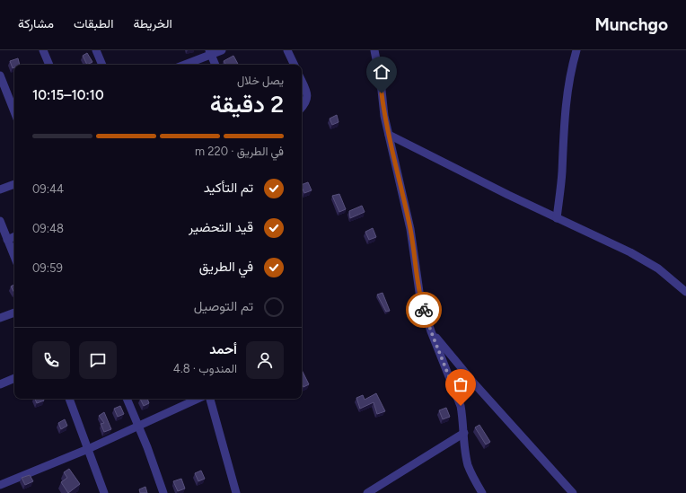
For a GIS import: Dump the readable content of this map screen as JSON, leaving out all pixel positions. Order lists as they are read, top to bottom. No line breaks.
{"page":{"header":"Munchgo","nav":["الخريطة","الطبقات","مشاركة"],"heading":["2 دقيقة","يصل خلال","10:10–10:15"],"panel":["أحمد","المندوب · 4.8"],"bar":"في الطريق · 220 m","list":[["تم التأكيد","09:44"],["قيد التحضير","09:48"],["في الطريق","09:59"],"تم التوصيل"]}}
